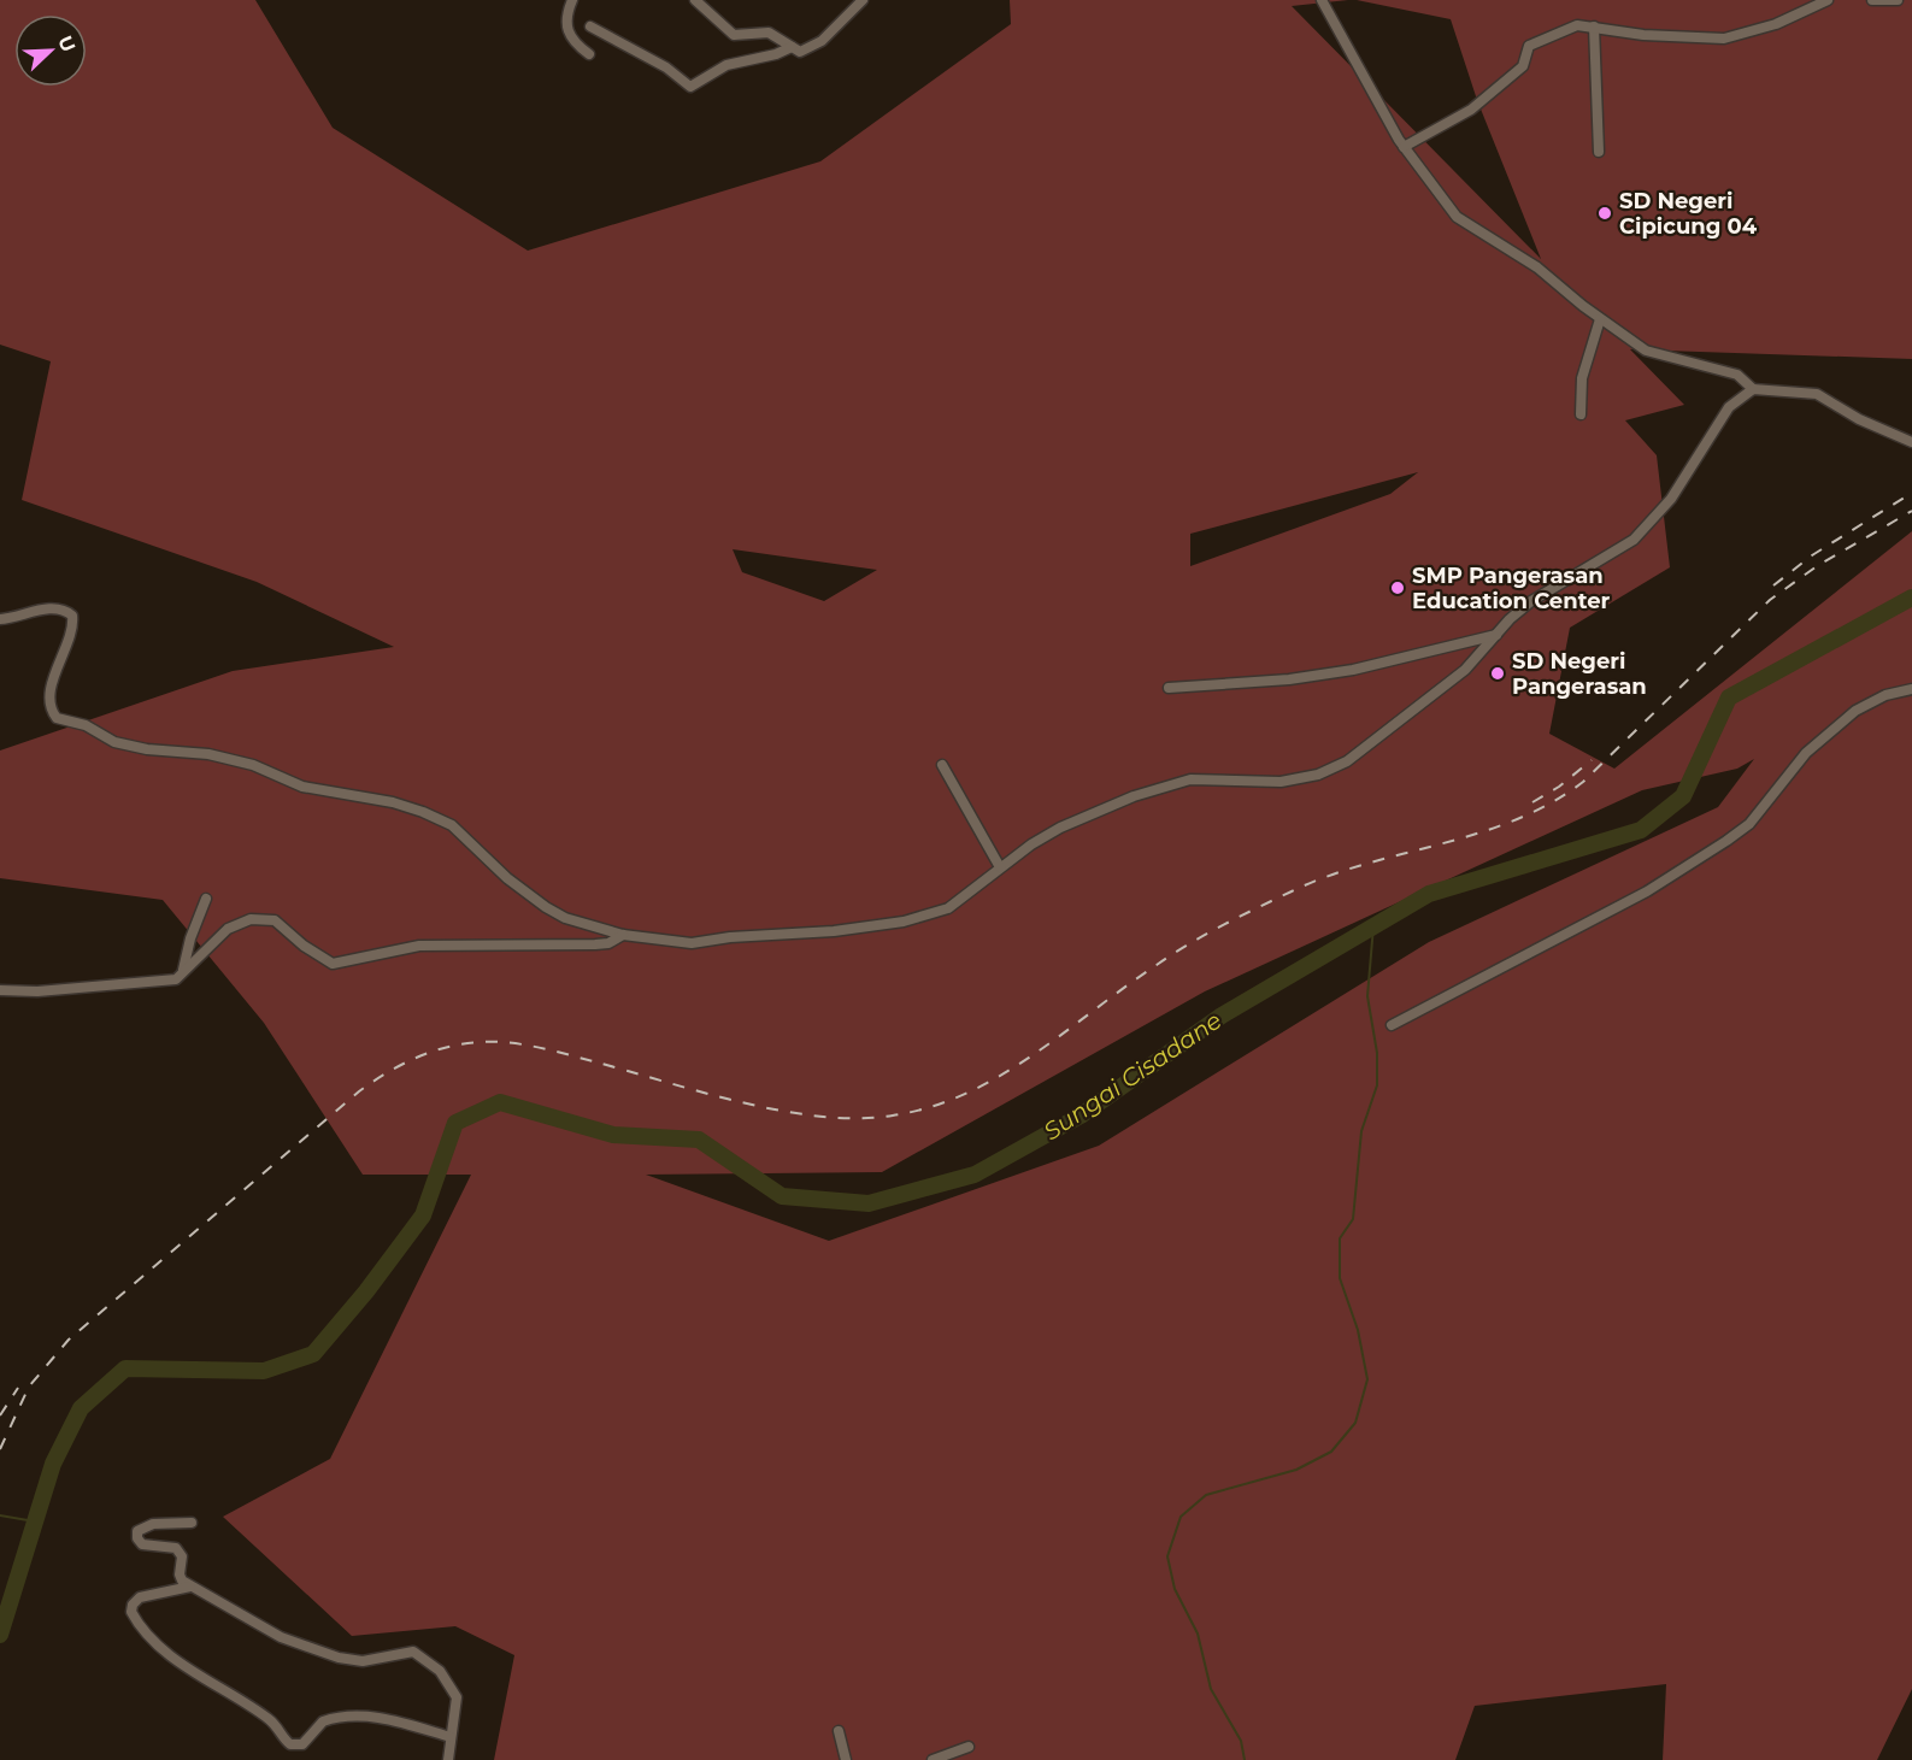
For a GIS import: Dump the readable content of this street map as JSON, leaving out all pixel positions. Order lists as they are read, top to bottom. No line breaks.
{"water":["Sungai Cisadane"],"places":["SD Negeri Cipicung 04","SMP Pangerasan Education Center","SD Negeri Pangerasan"],"north":"top right"}
